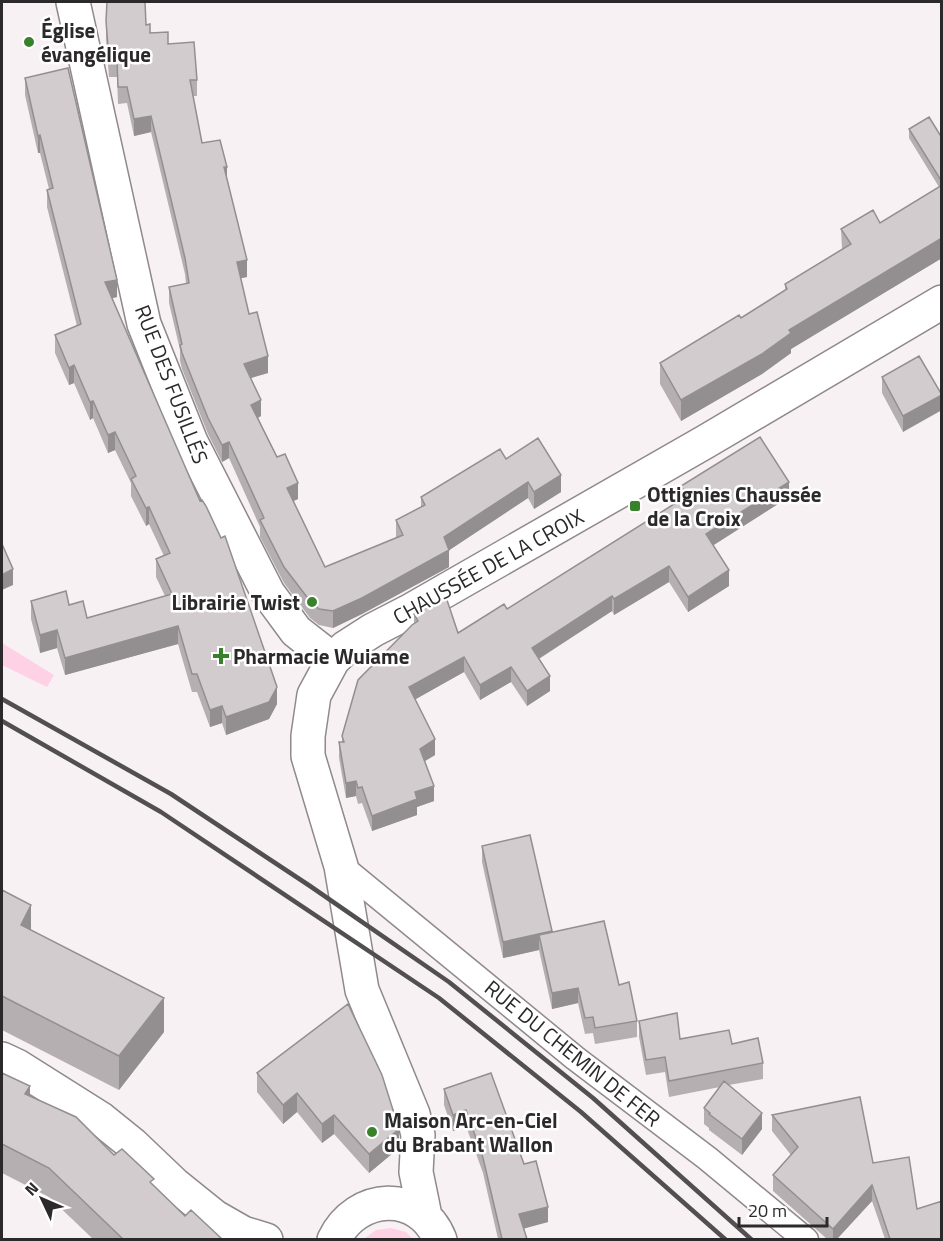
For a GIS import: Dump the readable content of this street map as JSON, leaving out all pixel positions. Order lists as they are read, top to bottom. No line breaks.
{"streets":{"main road":["RUE DES FUSILLÉS","CHAUSSÉE DE LA CROIX"],"street":["RUE DU CHEMIN DE FER"]},"crossings":[["RUE DES FUSILLÉS","CHAUSSÉE DE LA CROIX"],["CHAUSSÉE DE LA CROIX","RUE DU CHEMIN DE FER"]],"places":{"other":["Église évangélique","Librairie Twist","Maison Arc-en-Ciel du Brabant Wallon"],"transit":["Ottignies Chaussée de la Croix"],"health":["Pharmacie Wuiame"]},"scale_bar":"20 m","north":"top left"}
